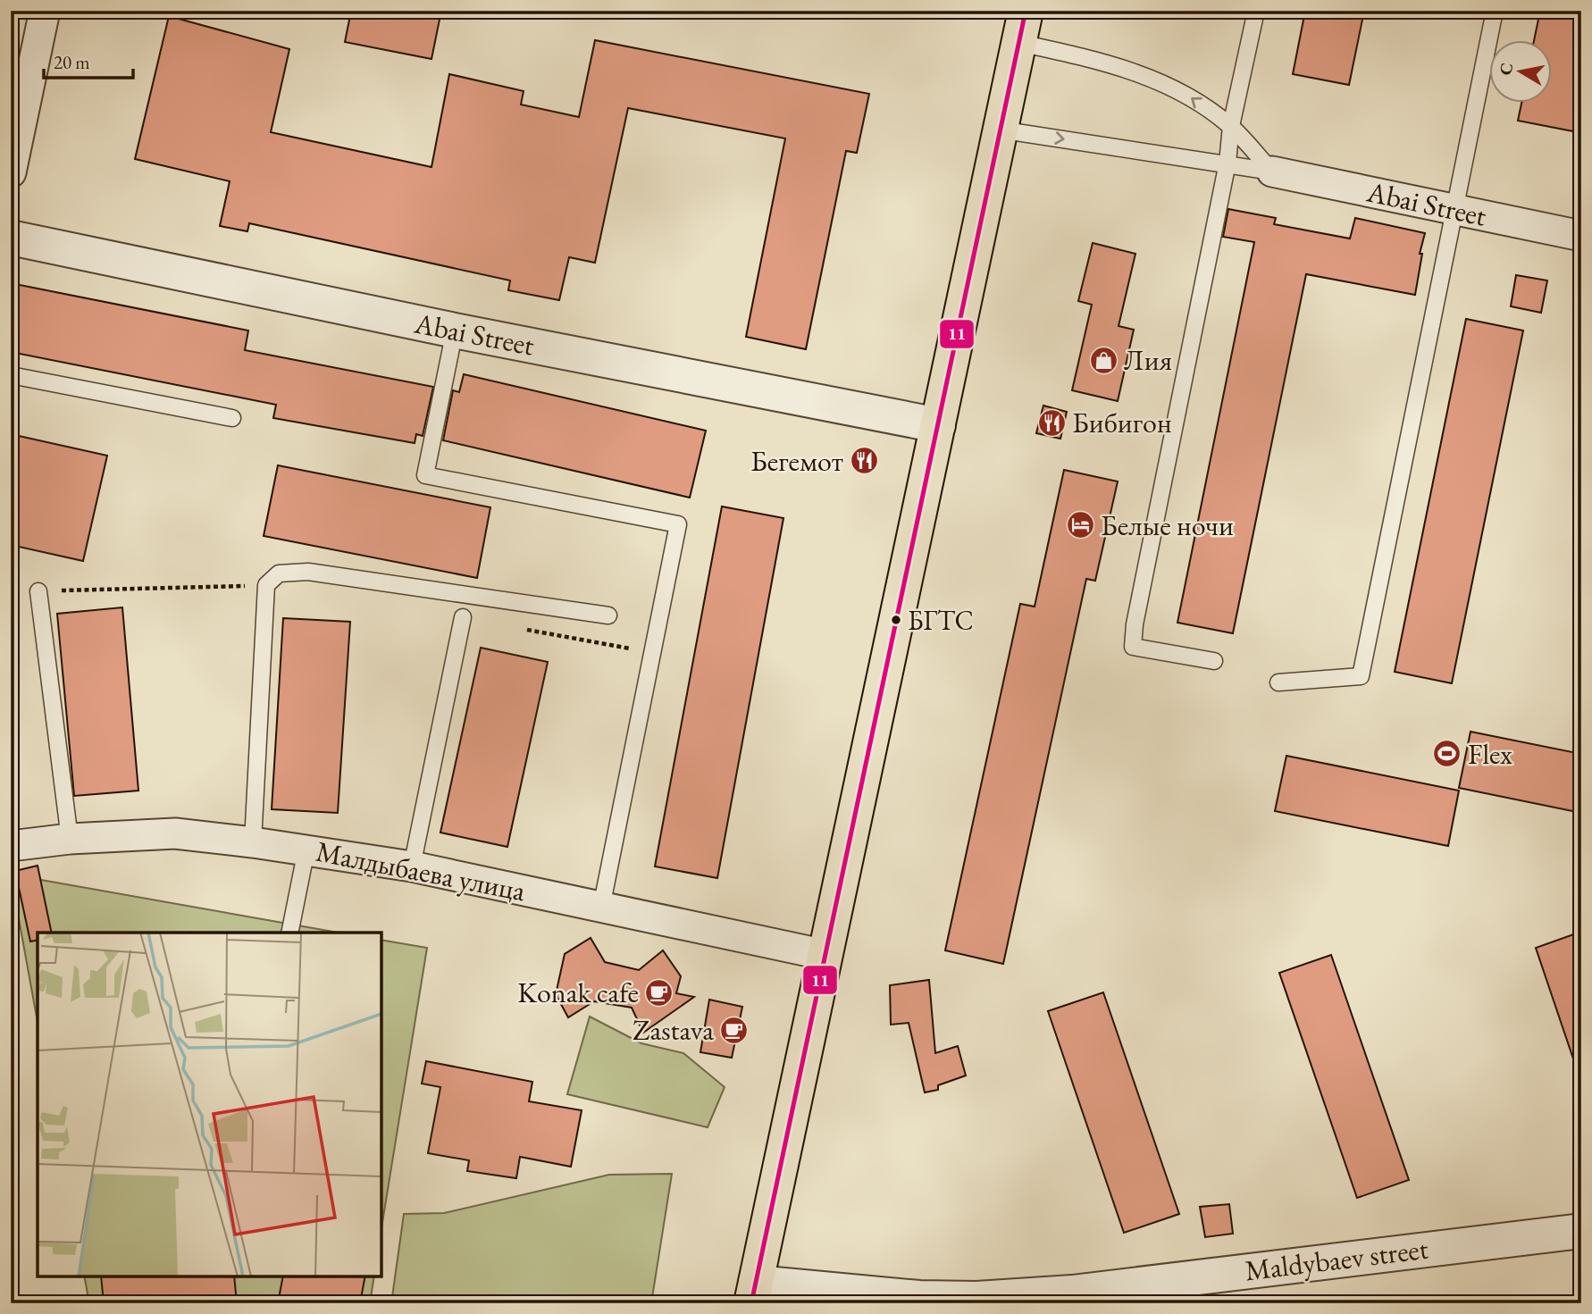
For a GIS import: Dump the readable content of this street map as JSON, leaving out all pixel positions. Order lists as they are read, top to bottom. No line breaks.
{"streets":{"street":["Abai Street","Малдыбаева улица","Maldybaev street"]},"places":{"shop":["Лия"],"restaurant":["Бибигон","Бегемот"],"hotel":["Белые ночи"],"other":["БГТС"],"sports":["Flex"],"cafe":["Konak cafe","Zastava"]},"lines":["transit line 11"],"scale_bar":"20 m","north":"left"}
